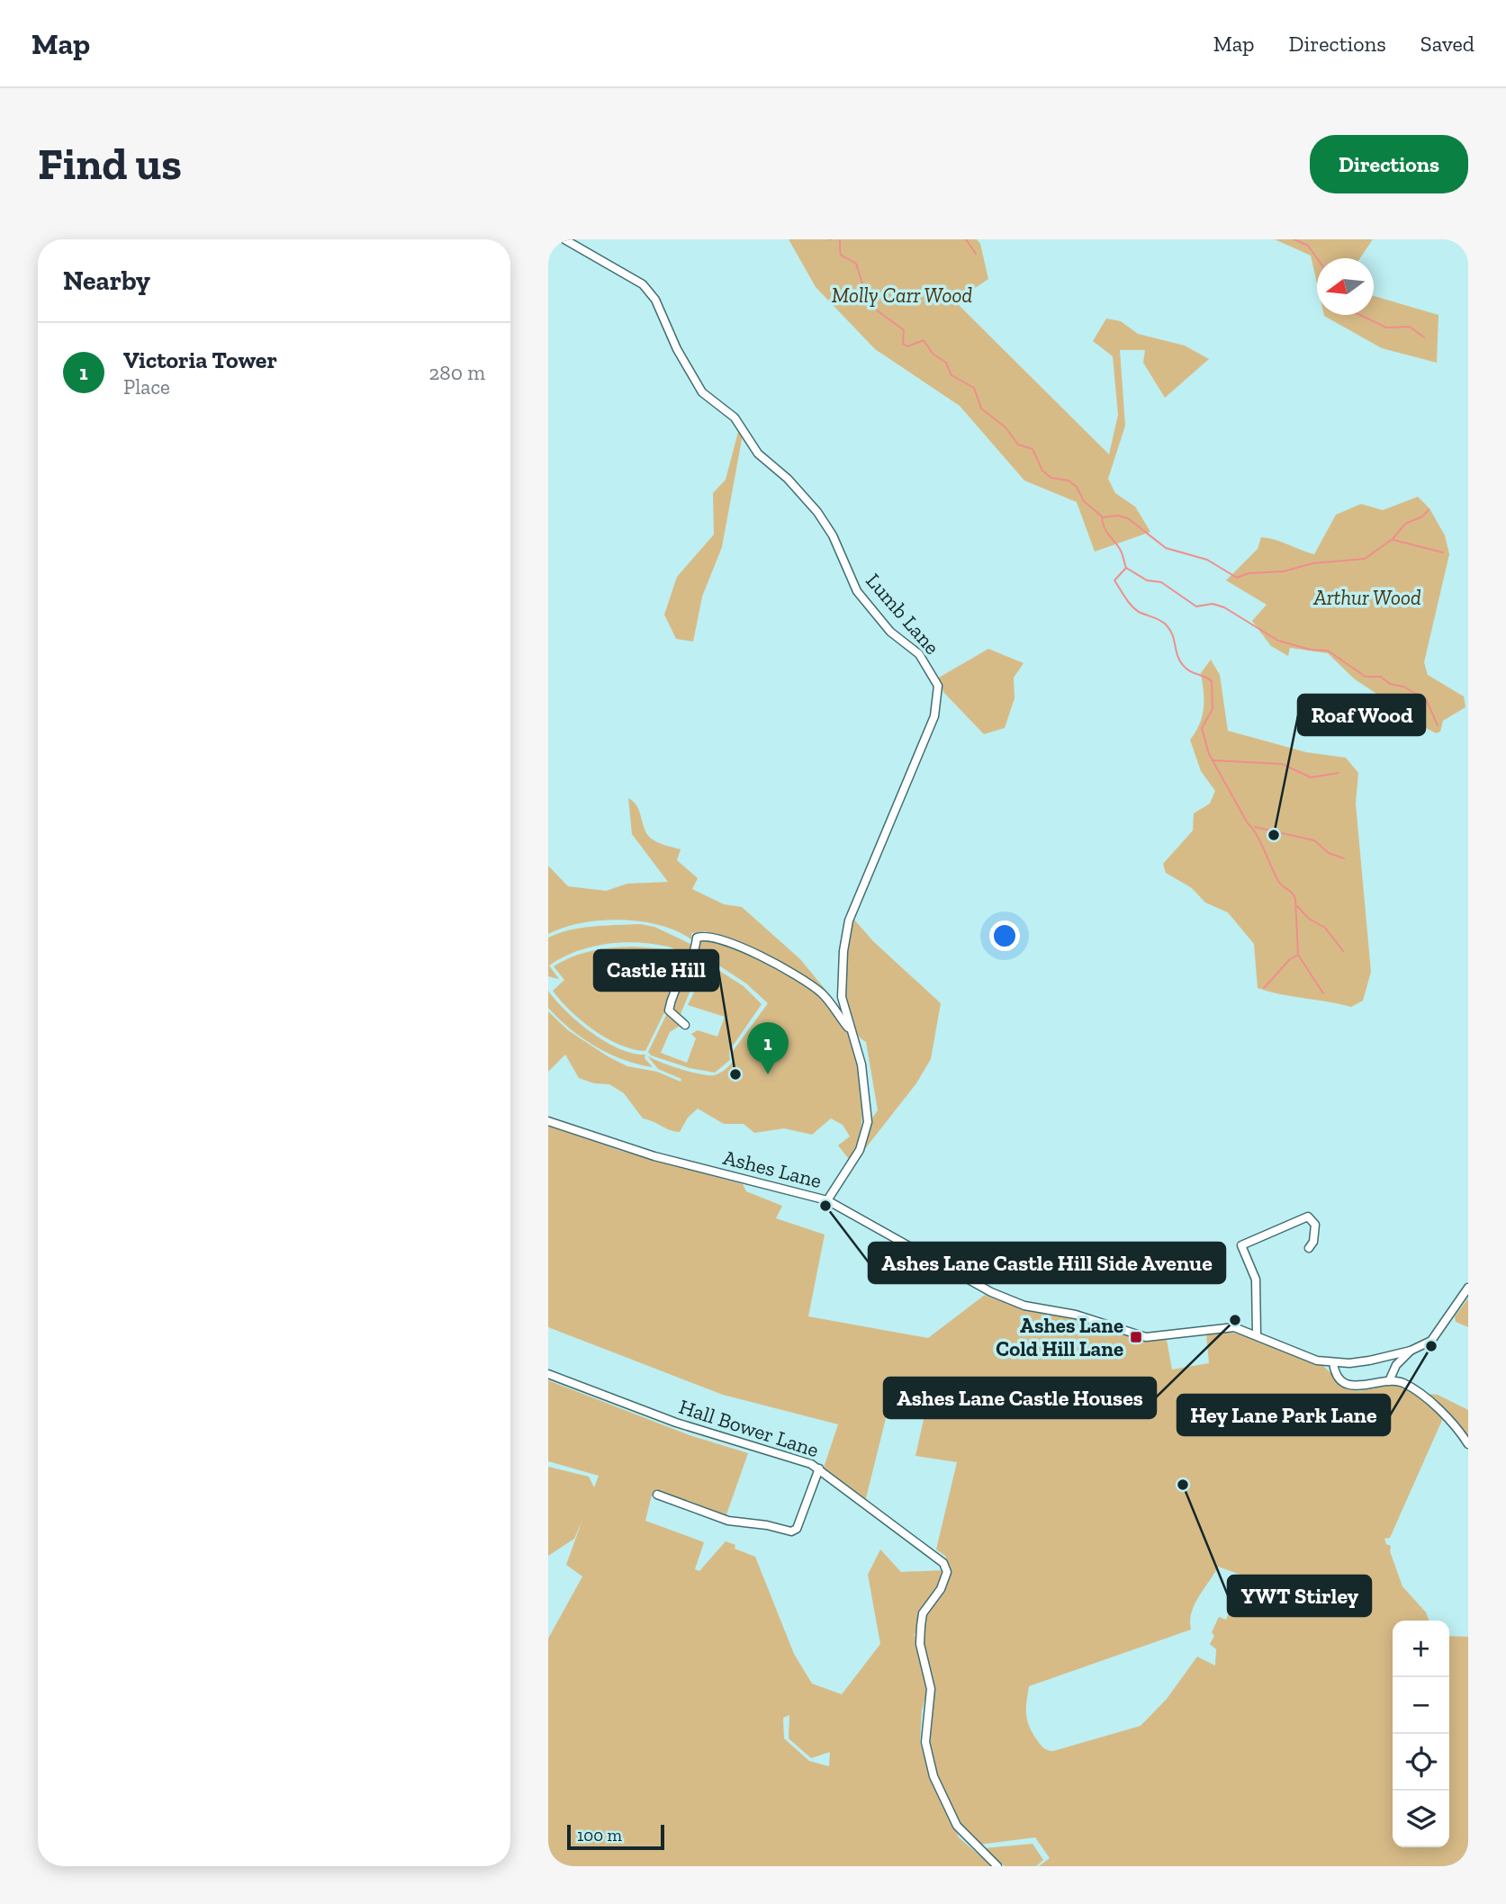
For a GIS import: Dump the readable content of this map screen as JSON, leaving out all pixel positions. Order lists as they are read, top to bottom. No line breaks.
{"streets":{"street":["Lumb Lane","Ashes Lane","Hall Bower Lane"]},"crossings":[["Lumb Lane","Ashes Lane"]],"parks":["Molly Carr Wood","Arthur Wood"],"places":{"other":["Roaf Wood","Castle Hill","Ashes Lane Castle Hill Side Avenue","Ashes Lane Castle Houses","Hey Lane Park Lane","YWT Stirley"],"transit":["Ashes Lane Cold Hill Lane"]},"scale_bar":"100 m","north":"left","page":{"header":"Map","nav":["Map","Directions","Saved"],"buttons":"Directions","title":"Find us","heading":"Nearby","list":[{"mark":"1","name":"Victoria Tower","note":"Place","value":"280 m"}],"pins":"1","map_buttons":["+","−"],"scale":"100 m"}}
